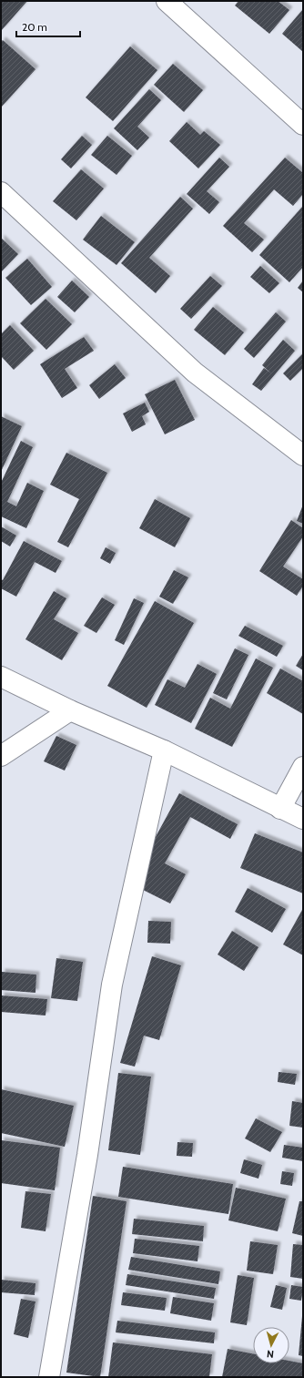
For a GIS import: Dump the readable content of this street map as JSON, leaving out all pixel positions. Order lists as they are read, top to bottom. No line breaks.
{"scale_bar":"20 m","north":"bottom"}
